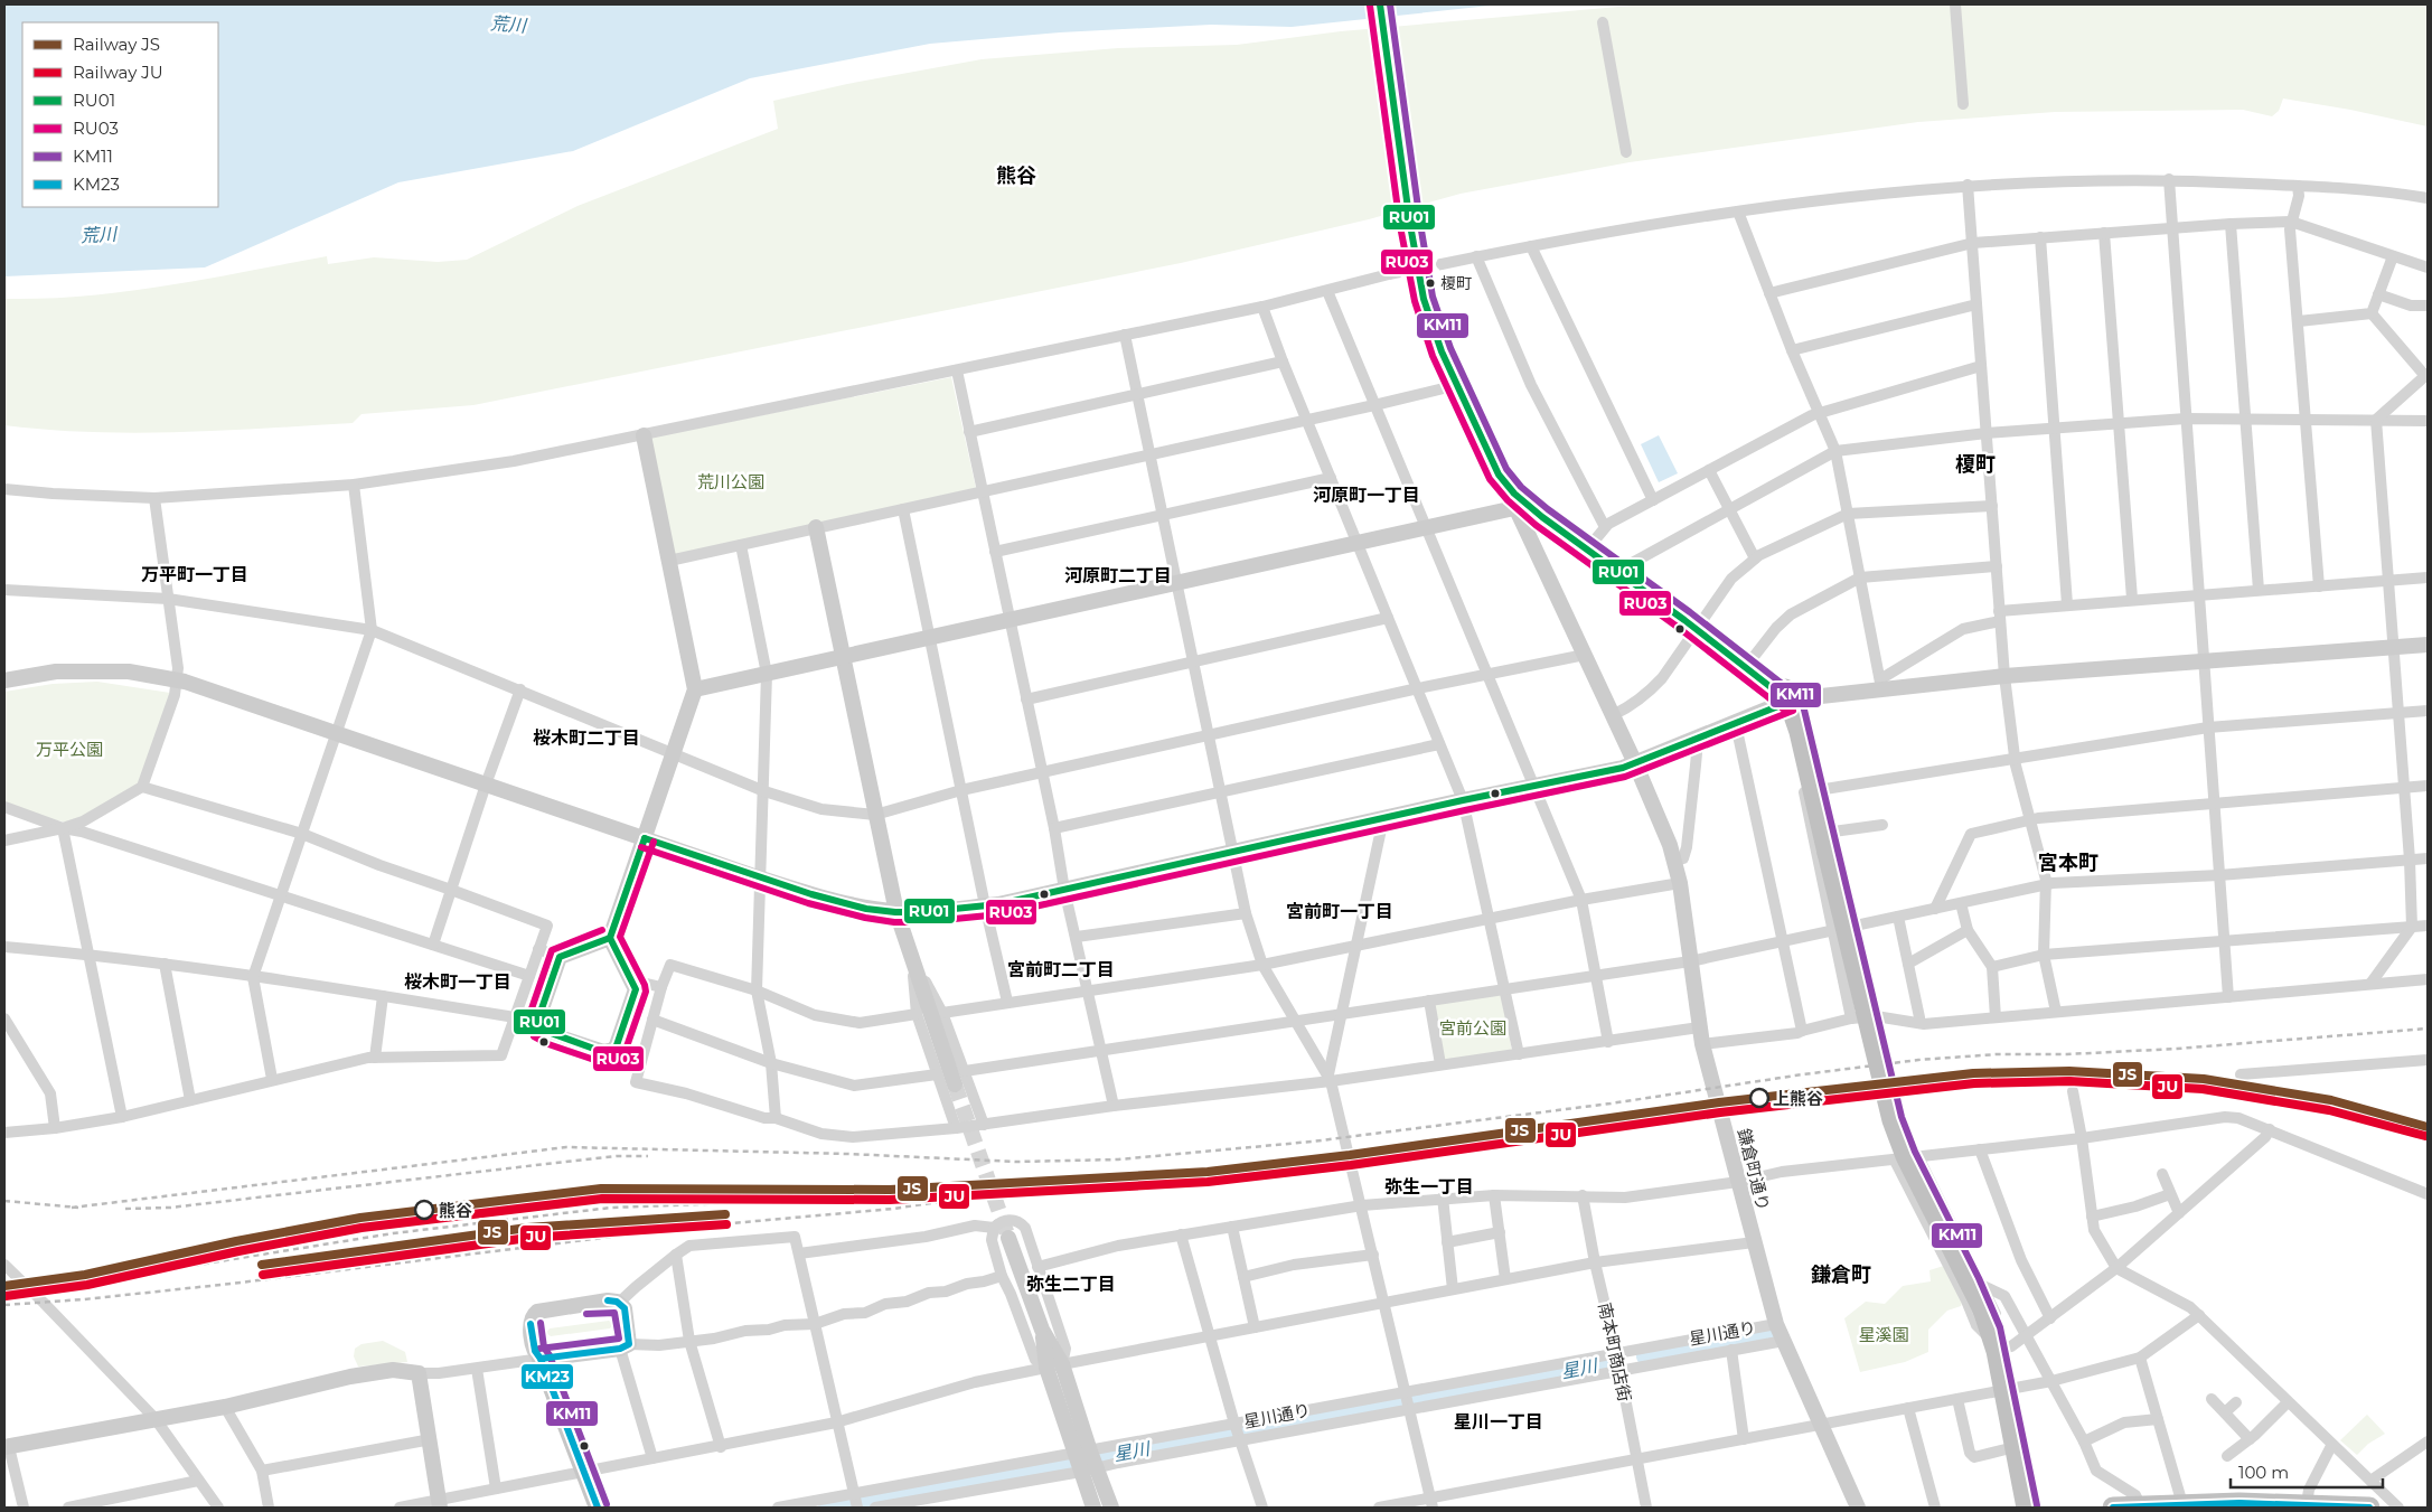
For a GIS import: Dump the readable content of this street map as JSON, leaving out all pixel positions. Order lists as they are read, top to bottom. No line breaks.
{"streets":{"street":["鎌倉町通り","星川通り","南本町商店街"]},"crossings":[["鎌倉町通り","星川通り"],["星川通り","南本町商店街"]],"districts":["熊谷","榎町","河原町一丁目","万平町一丁目","河原町二丁目","桜木町二丁目","宮本町","宮前町一丁目","宮前町二丁目","桜木町一丁目","弥生一丁目","鎌倉町","弥生二丁目","星川一丁目"],"water":["荒川","星川"],"parks":["荒川公園","万平公園","宮前公園","星溪園"],"places":["榎町","上熊谷","熊谷"],"lines":["transit line RU01","transit line KM11","transit line RU03","rail line JS","rail line JU","transit line KM23"],"legend":["Railway JS","Railway JU","RU01","RU03","KM11","KM23"],"scale_bar":"100 m"}
